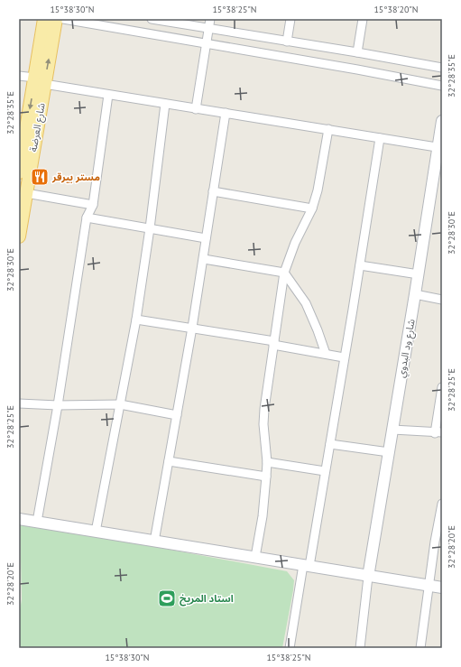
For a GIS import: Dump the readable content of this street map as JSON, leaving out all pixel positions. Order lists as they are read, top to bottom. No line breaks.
{"streets":{"main road":["شارع العرضة"],"street":["شارع ود البدوي"]},"places":{"restaurant":["مستر بيرقر"],"sports":["استاد المريخ"]},"coordinates":["15°38'30\"N","15°38'25\"N","15°38'20\"N","32°28'35\"E","32°28'30\"E","32°28'25\"E","32°28'20\"E"]}
